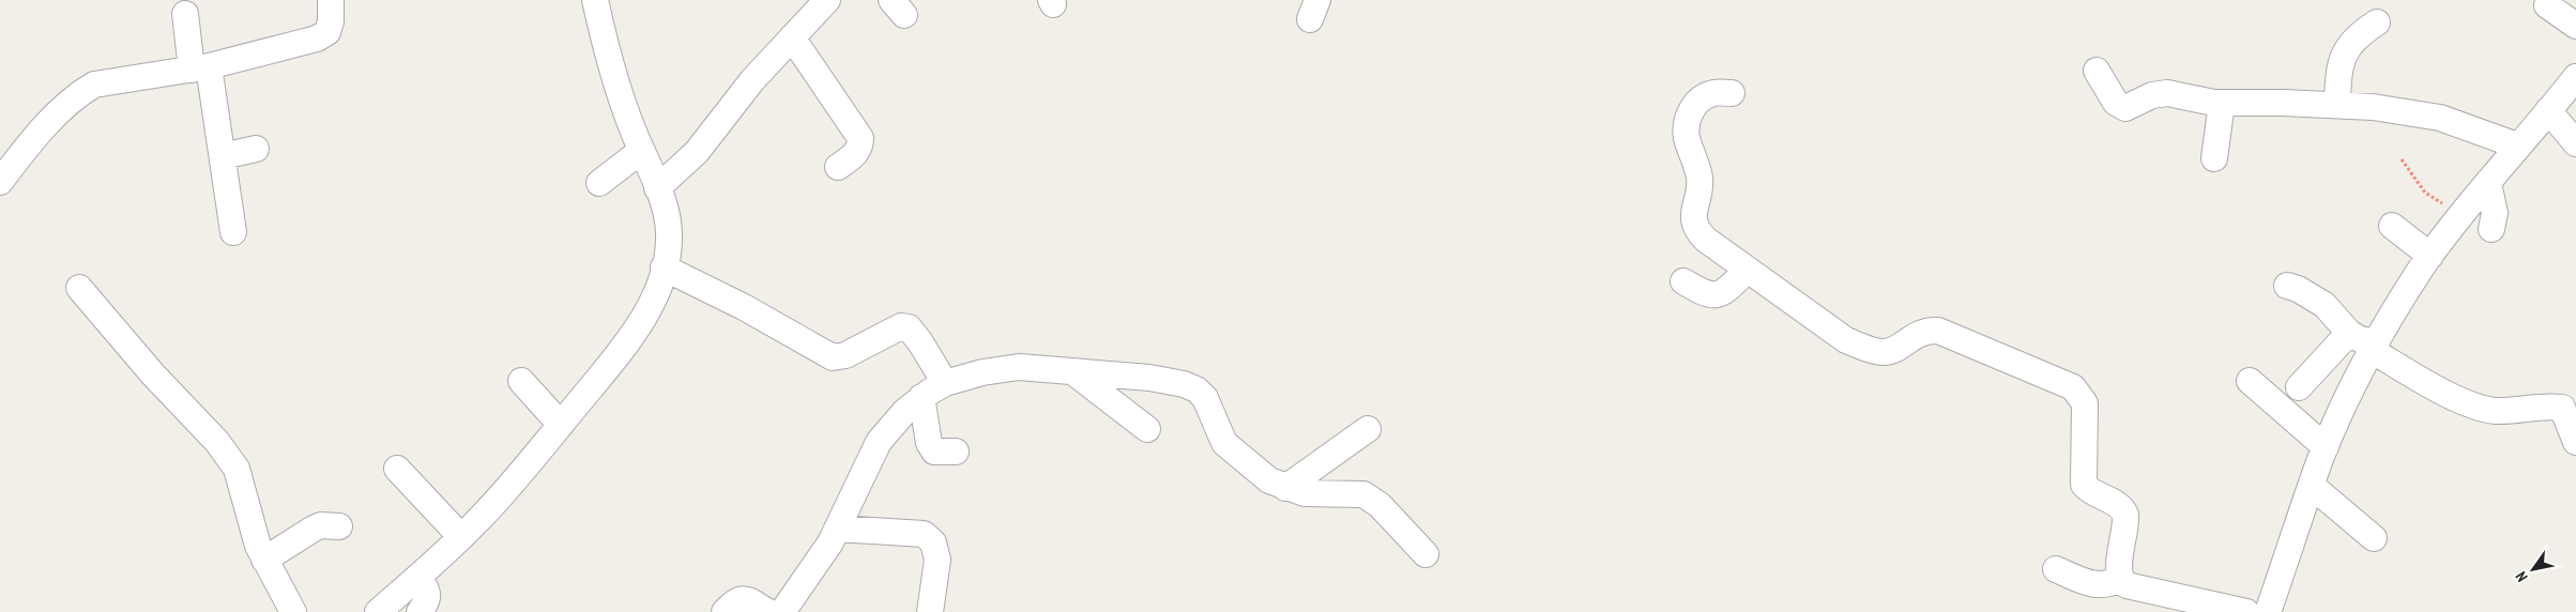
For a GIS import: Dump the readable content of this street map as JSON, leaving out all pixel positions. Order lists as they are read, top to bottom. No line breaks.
{"north":"bottom left"}
